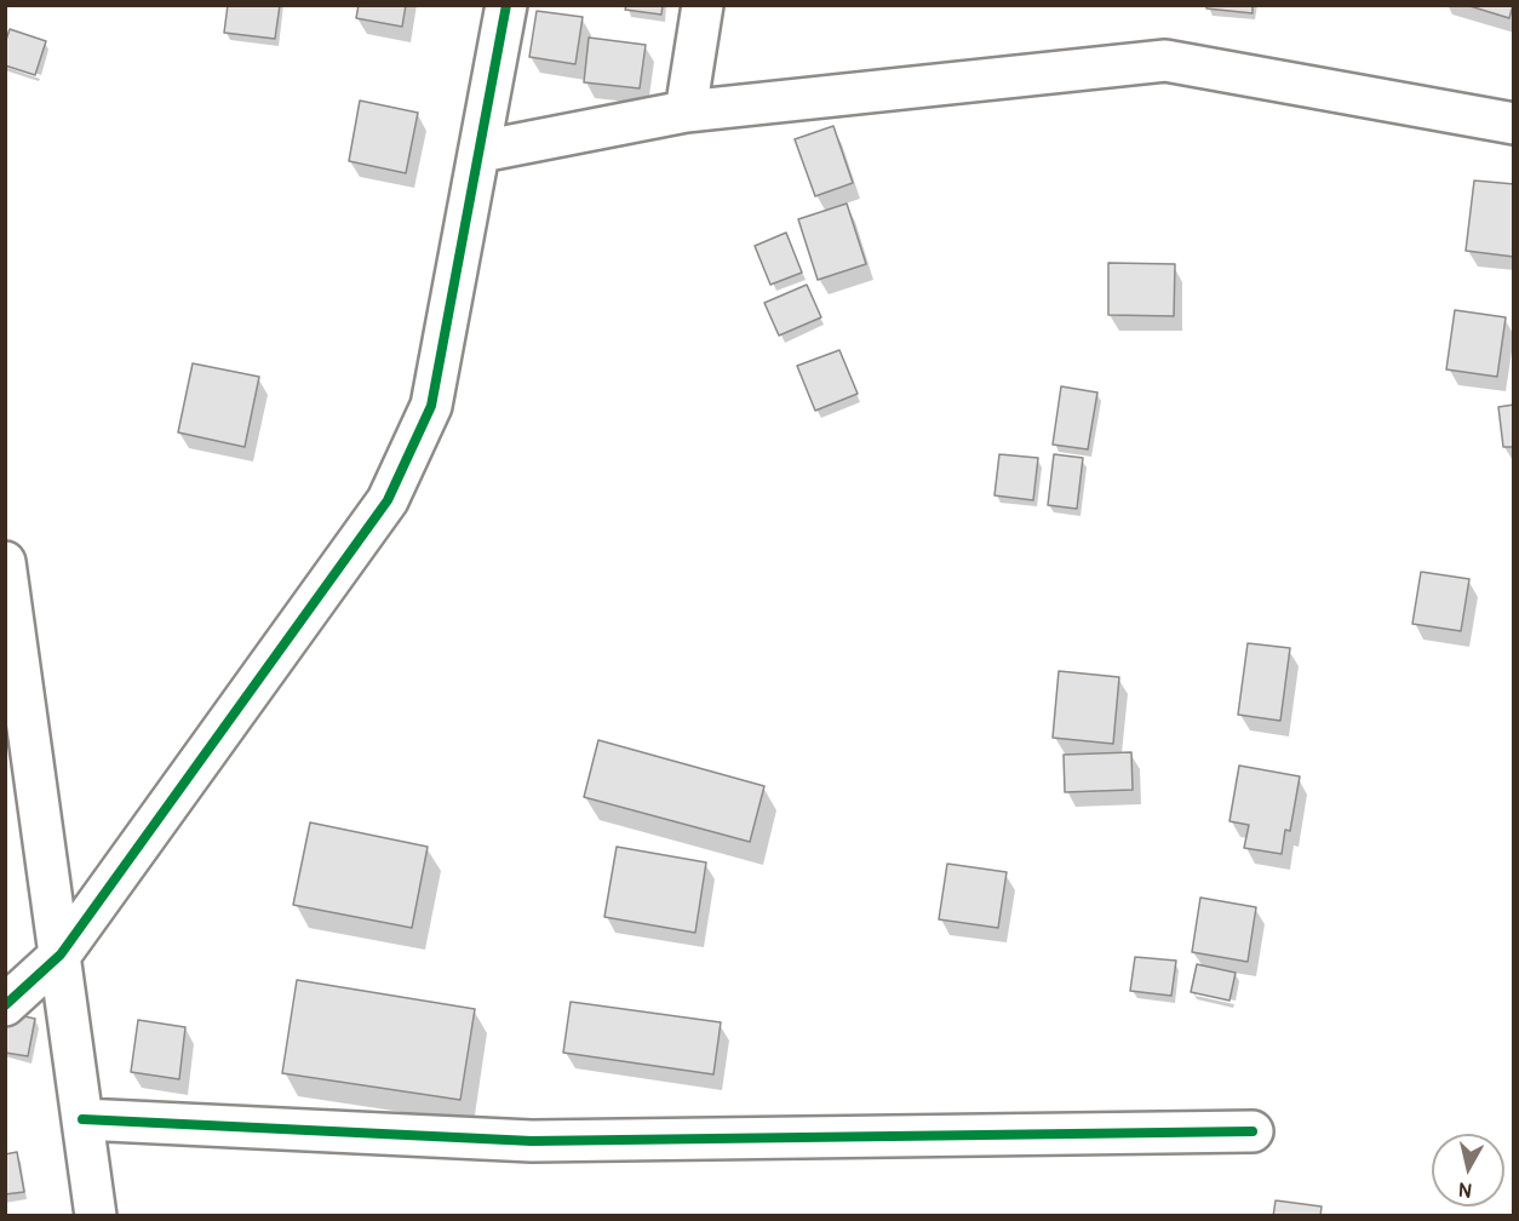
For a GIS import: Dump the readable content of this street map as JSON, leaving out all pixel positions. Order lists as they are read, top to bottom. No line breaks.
{"north":"bottom"}
